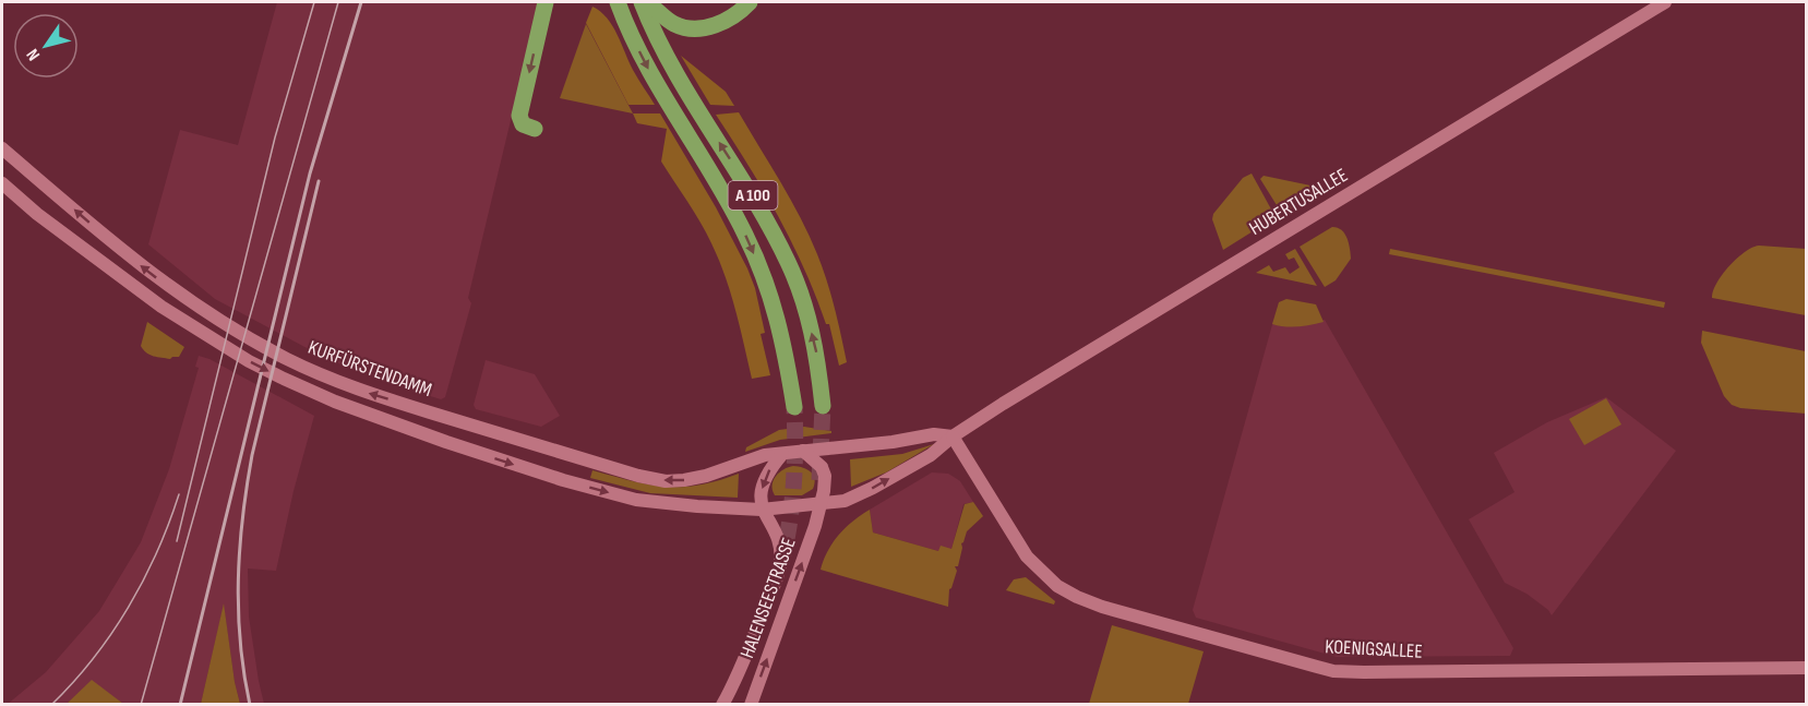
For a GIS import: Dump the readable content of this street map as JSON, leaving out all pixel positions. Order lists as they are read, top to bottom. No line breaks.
{"streets":{"highway":["A 100"],"main road":["HUBERTUSALLEE","KURFÜRSTENDAMM","HALENSEESTRASSE","KOENIGSALLEE"]},"crossings":[["HUBERTUSALLEE","KURFÜRSTENDAMM"],["HUBERTUSALLEE","HALENSEESTRASSE"],["HUBERTUSALLEE","KOENIGSALLEE"],["KURFÜRSTENDAMM","HALENSEESTRASSE"]],"north":"bottom left"}
